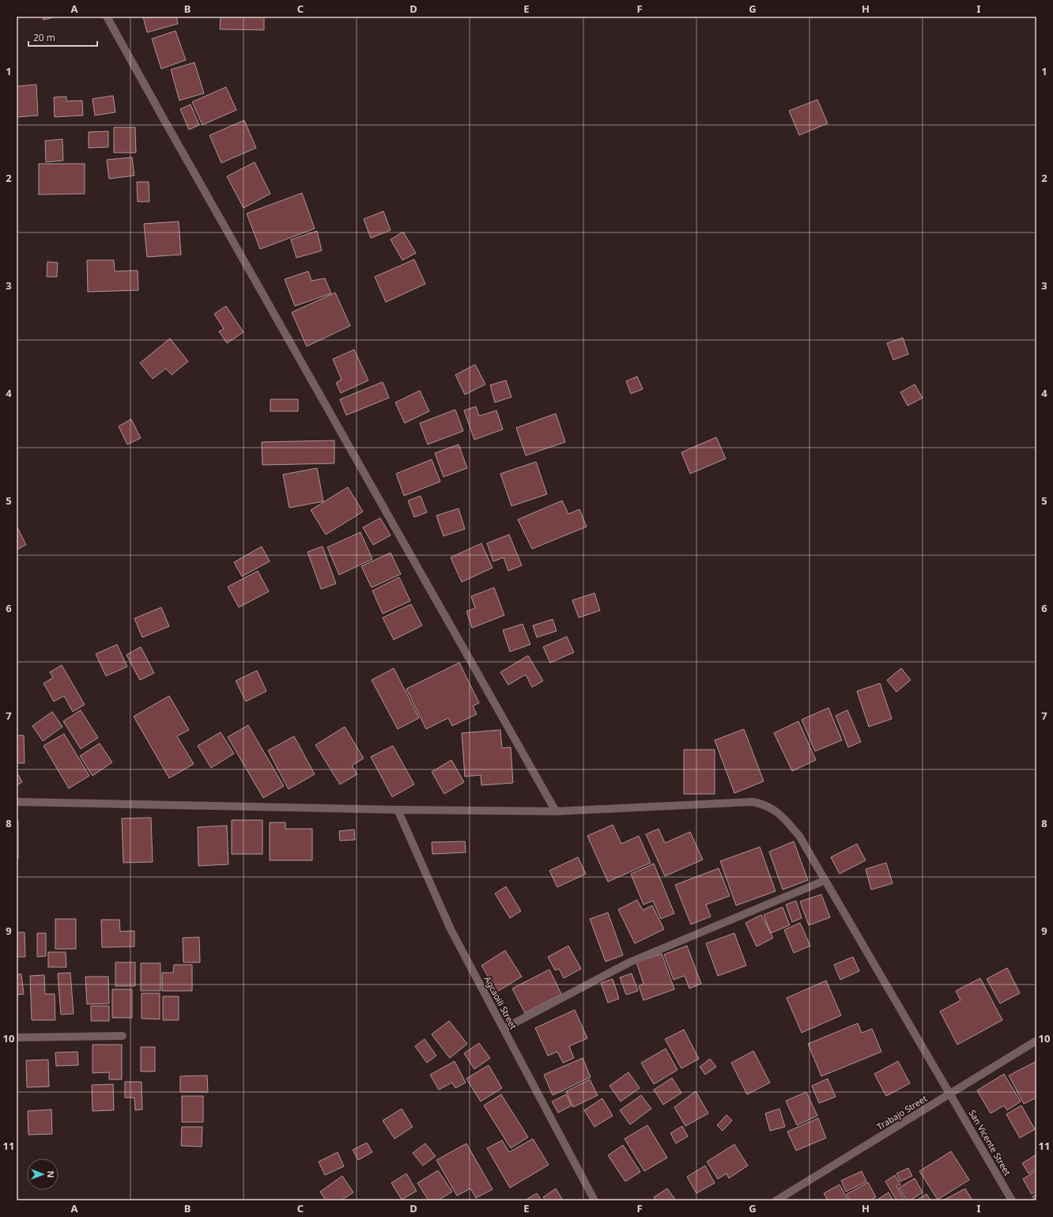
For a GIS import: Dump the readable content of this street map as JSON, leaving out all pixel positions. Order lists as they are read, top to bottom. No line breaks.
{"streets":{"street":["Agcaoili Street","Trabajo Street","San Vicente Street"]},"crossings":[["Agcaoili Street","San Vicente Street"],["Trabajo Street","San Vicente Street"]],"scale_bar":"20 m","north":"right","grid":{"columns":["A","B","C","D","E","F","G","H","I"],"rows":["1","2","3","4","5","6","7","8","9","10","11"]}}
